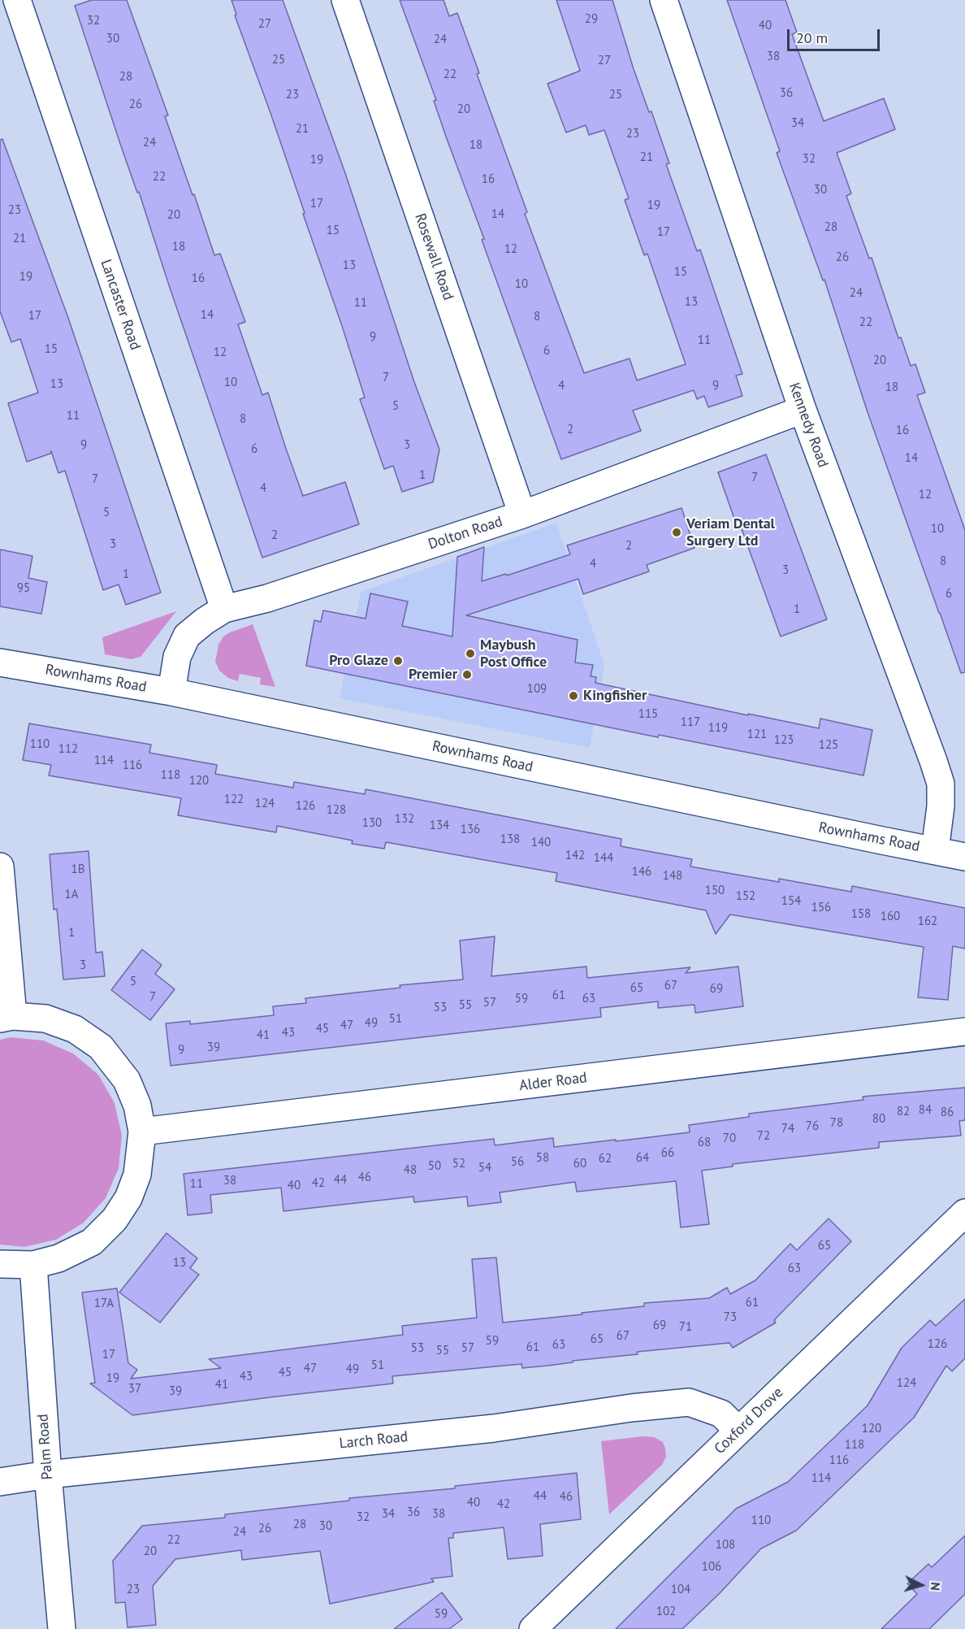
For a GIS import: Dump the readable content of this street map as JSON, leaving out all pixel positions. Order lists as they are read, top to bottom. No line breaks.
{"streets":{"street":["Rosewall Road","Lancaster Road","Kennedy Road","Dolton Road","Rownhams Road","Alder Road","Coxford Drove","Larch Road","Palm Road"]},"crossings":[["Rosewall Road","Dolton Road"],["Lancaster Road","Dolton Road"],["Kennedy Road","Dolton Road"],["Kennedy Road","Rownhams Road"],["Dolton Road","Rownhams Road"],["Coxford Drove","Larch Road"],["Larch Road","Palm Road"]],"places":["Veriam Dental Surgery Ltd","Maybush Post Office","Pro Glaze","Premier","Kingfisher"],"house_numbers":["29","32","27","40","30","24","38","25","27","22","28","36","23","25","26","20","34","21","23","24","18","21","32","19","22","16","30","17","19","23","14","20","28","15","17","21","18","12","26","13","15","19","16","10","24","13","11","14","17","8","22","9","11","15","6","12","20","7","10","13","4","9","18","5","11","8","2","16","9","3","6","14","1","7","7","4","12","5","10","2","3","2","8","4","3","1","95","6","1","109","115","117","119","121","123","110","125","112","114","116","118","120","122","124","126","128","132","130","134","136","138","140","142","144","1B","146","148","150","1A","152","154","156","158","160","162","1","3","5","67","65","69","61","7","59","63","57","55","53","51","49","47","45","43","41","39","9","84","82","86","80","78","76","74","72","70","68","66","58","64","62","56","52","60","50","54","48","46","44","38","42","11","40","65","13","63","61","17A","73","69","71","67","65","59","126","63","61","53","57","55","17","51","47","49","45","43","19","124","41","37","39","120","118","116","114","44","46","40","42","36","34","38","32","110","28","30","26","24","22","108","20","106","23","104","102","59"],"scale_bar":"20 m","north":"right"}
